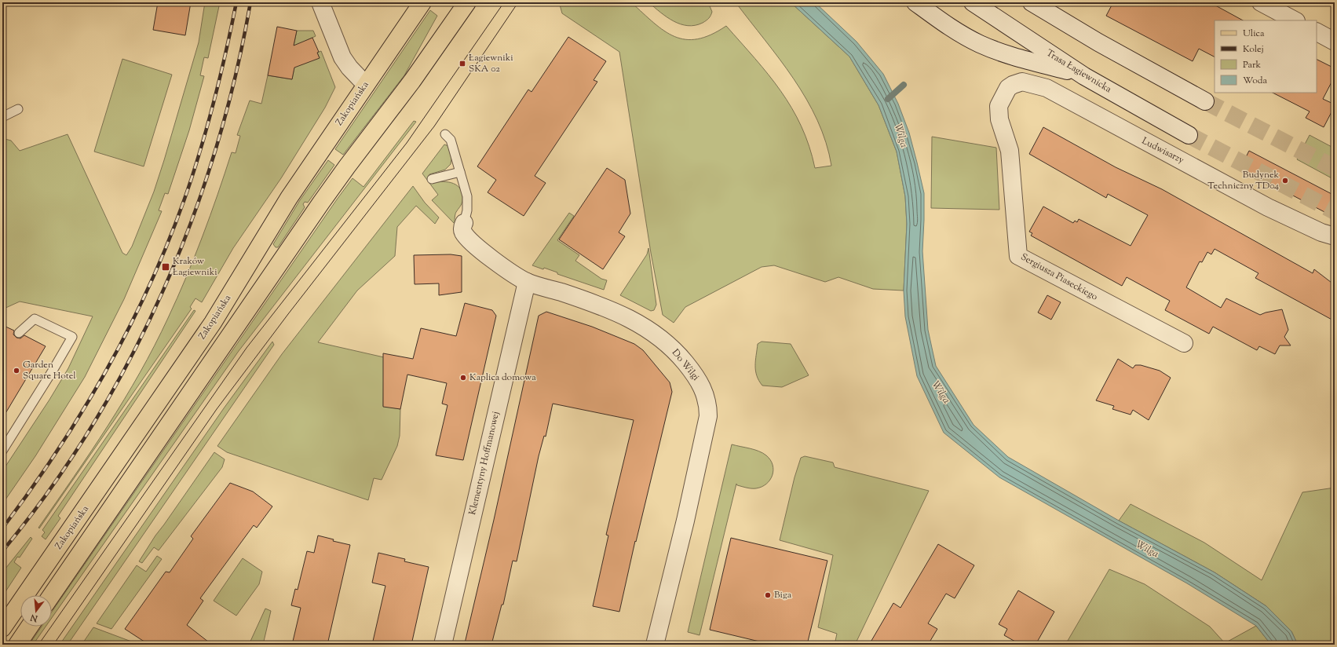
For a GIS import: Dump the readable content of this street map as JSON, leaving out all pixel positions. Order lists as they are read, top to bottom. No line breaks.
{"streets":{"main road":["Zakopiańska"],"street":["Trasa Łagiewnicka","Ludwisarzy","Sergiusza Piaseckiego","Do Wilgi","Klementyny Hoffmanowej"]},"crossings":[["Ludwisarzy","Sergiusza Piaseckiego"],["Do Wilgi","Klementyny Hoffmanowej"]],"water":["Wilga"],"places":{"transit":["Łagiewniki SKA 02","Kraków Łagiewniki"],"other":["Budynek Techniczny TD04","Garden Square Hotel","Kaplica domowa","Biga"]},"legend":["Ulica","Kolej","Park","Woda"],"north":"bottom"}
